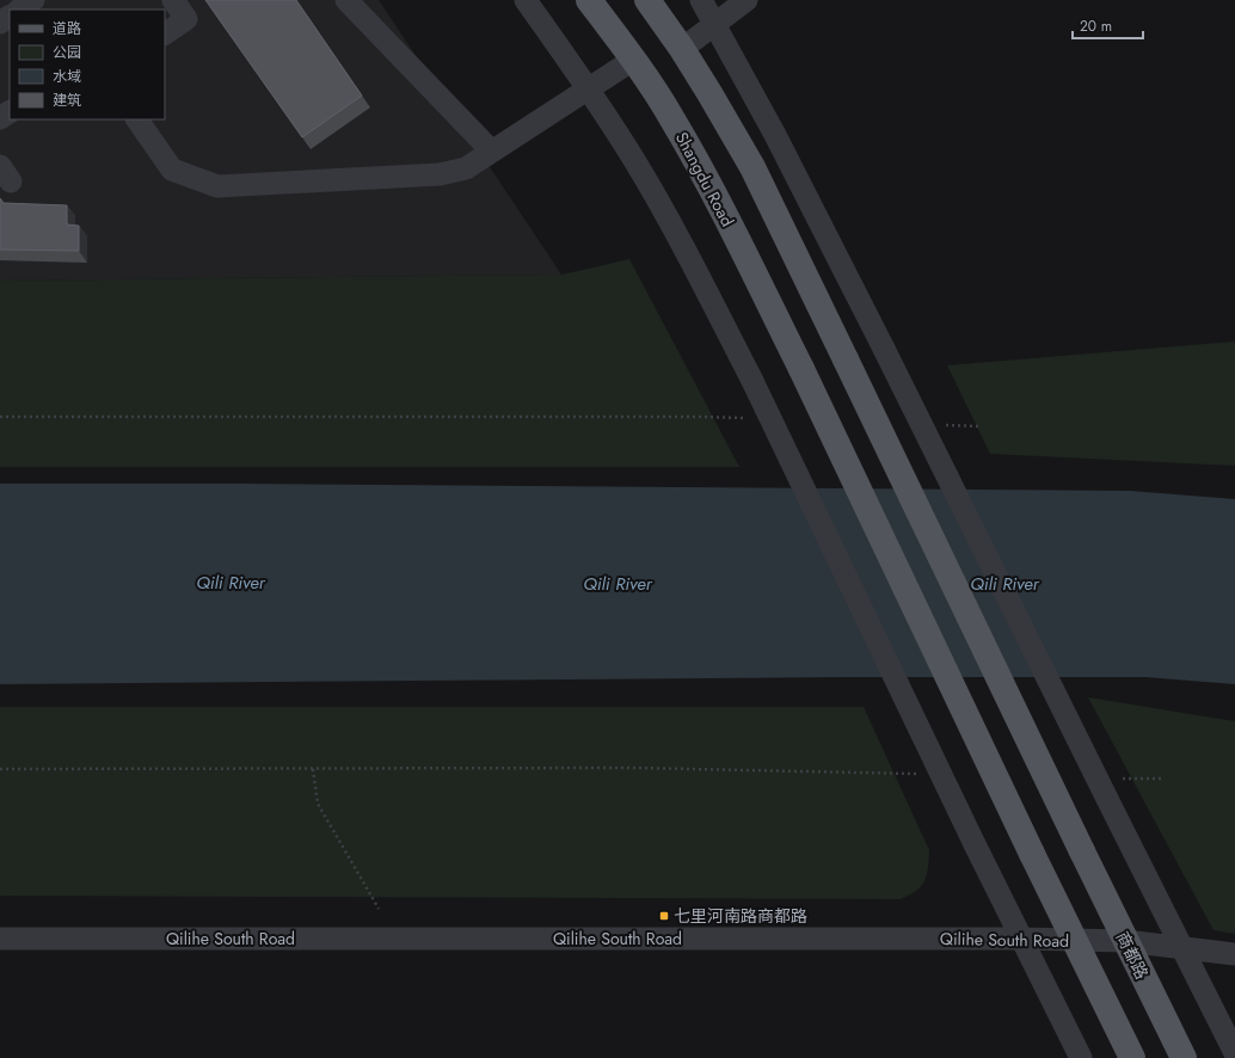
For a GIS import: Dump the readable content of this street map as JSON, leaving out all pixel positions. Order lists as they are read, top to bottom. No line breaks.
{"streets":{"main road":["Shangdu Road","商都路"],"street":["Qilihe South Road"]},"crossings":[["Shangdu Road","Qilihe South Road"],["Qilihe South Road","商都路"]],"water":["Qili River"],"places":{"transit":["七里河南路商都路"]},"legend":["道路","公园","水域","建筑"],"scale_bar":"20 m"}
